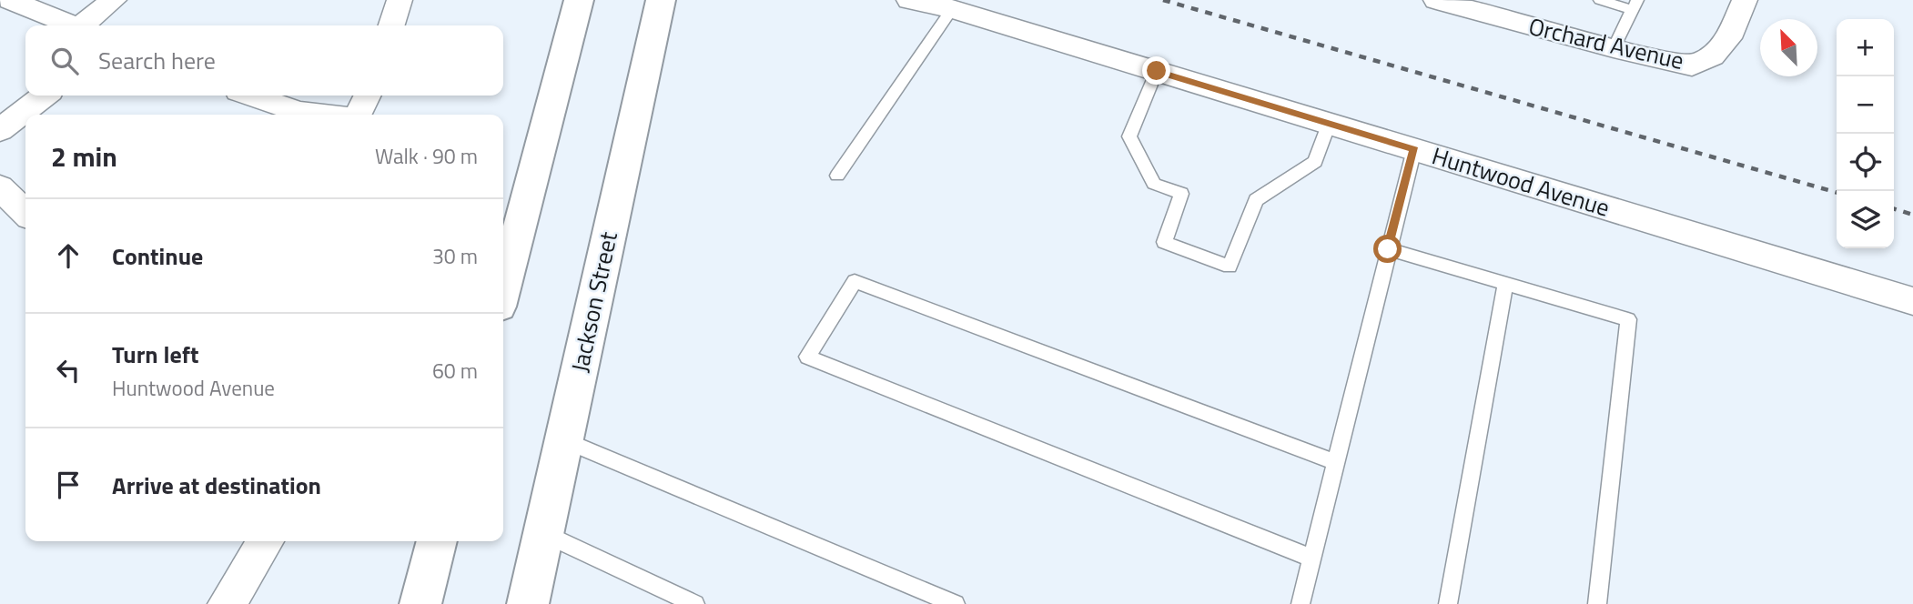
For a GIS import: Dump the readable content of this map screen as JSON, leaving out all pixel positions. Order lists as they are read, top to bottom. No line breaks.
{"streets":{"main road":["Jackson Street"],"street":["Orchard Avenue","Huntwood Avenue"]},"north":"top left","page":{"map_buttons":["+","−"],"search":"Search here","heading":["2 min","Walk · 90 m"],"list":[["Continue","30 m"],["Turn left","Huntwood Avenue","60 m"],"Arrive at destination"]}}
